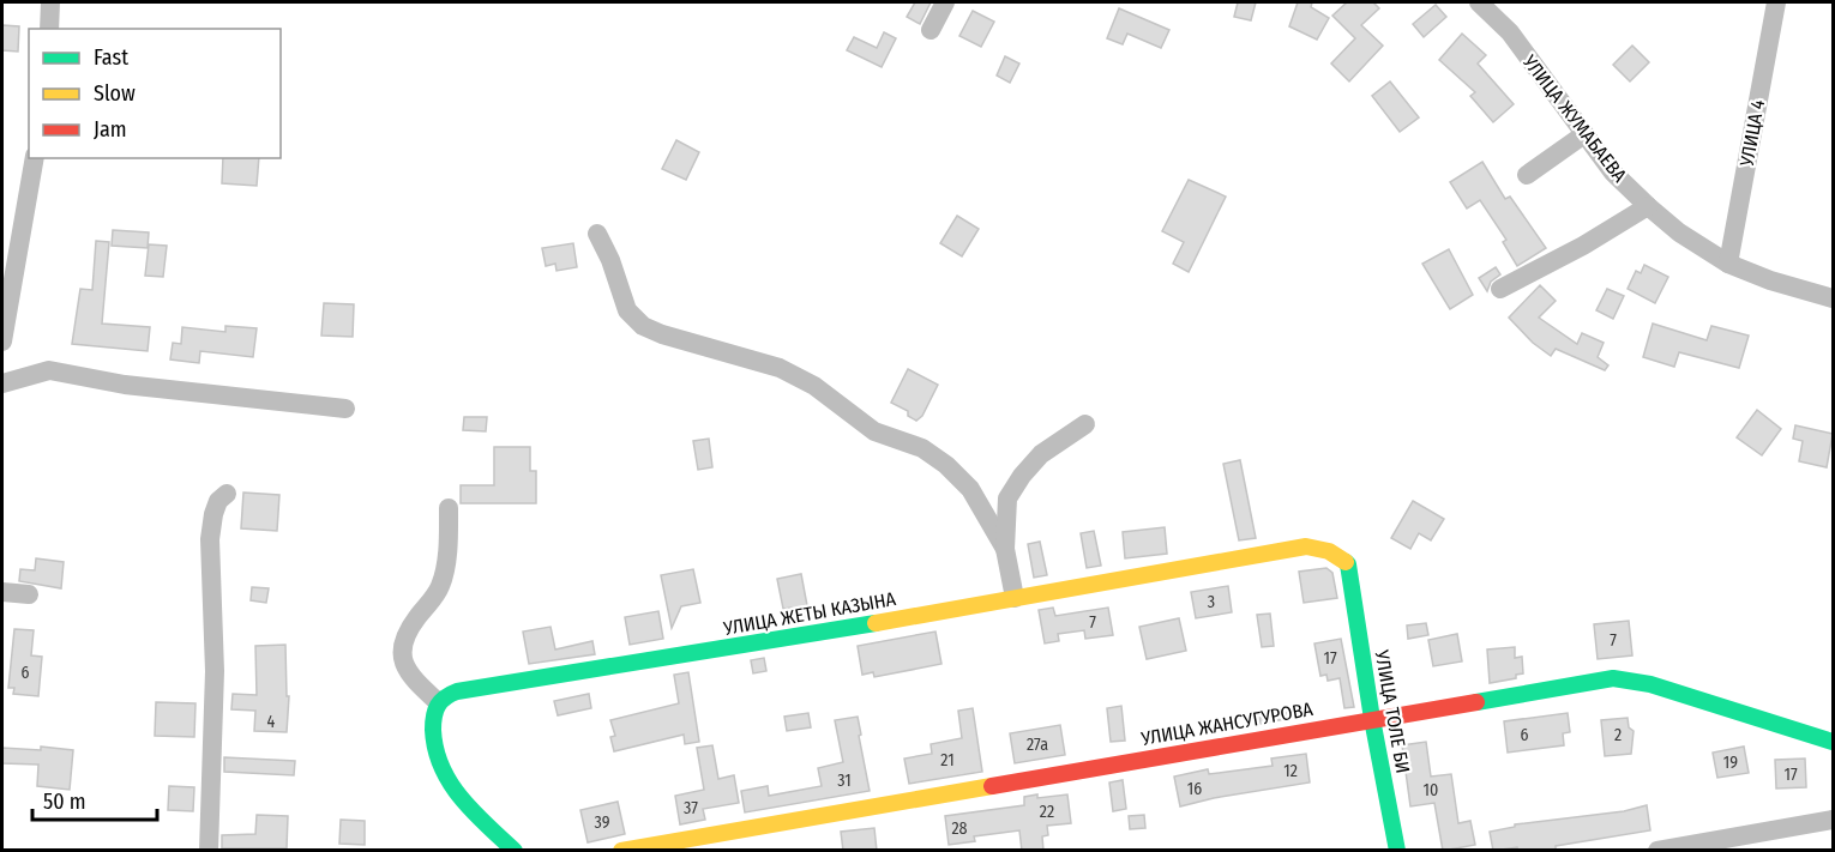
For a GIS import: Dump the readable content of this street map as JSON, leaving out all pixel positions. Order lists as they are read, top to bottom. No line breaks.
{"streets":{"street":["УЛИЦА ЖУМАБАЕВА","УЛИЦА 4","УЛИЦА ЖЕТЫ КАЗЫНА","УЛИЦА ТОЛЕ БИ","УЛИЦА ЖАНСУГУРОВА"]},"crossings":[["УЛИЦА ЖУМАБАЕВА","УЛИЦА 4"],["УЛИЦА ЖЕТЫ КАЗЫНА","УЛИЦА ТОЛЕ БИ"],["УЛИЦА ТОЛЕ БИ","УЛИЦА ЖАНСУГУРОВА"]],"house_numbers":["3","7","7","17","6","4","6","2","27а","21","19","12","17","31","16","10","37","22","39","28"],"legend":["Fast","Slow","Jam"],"scale_bar":"50 m"}
